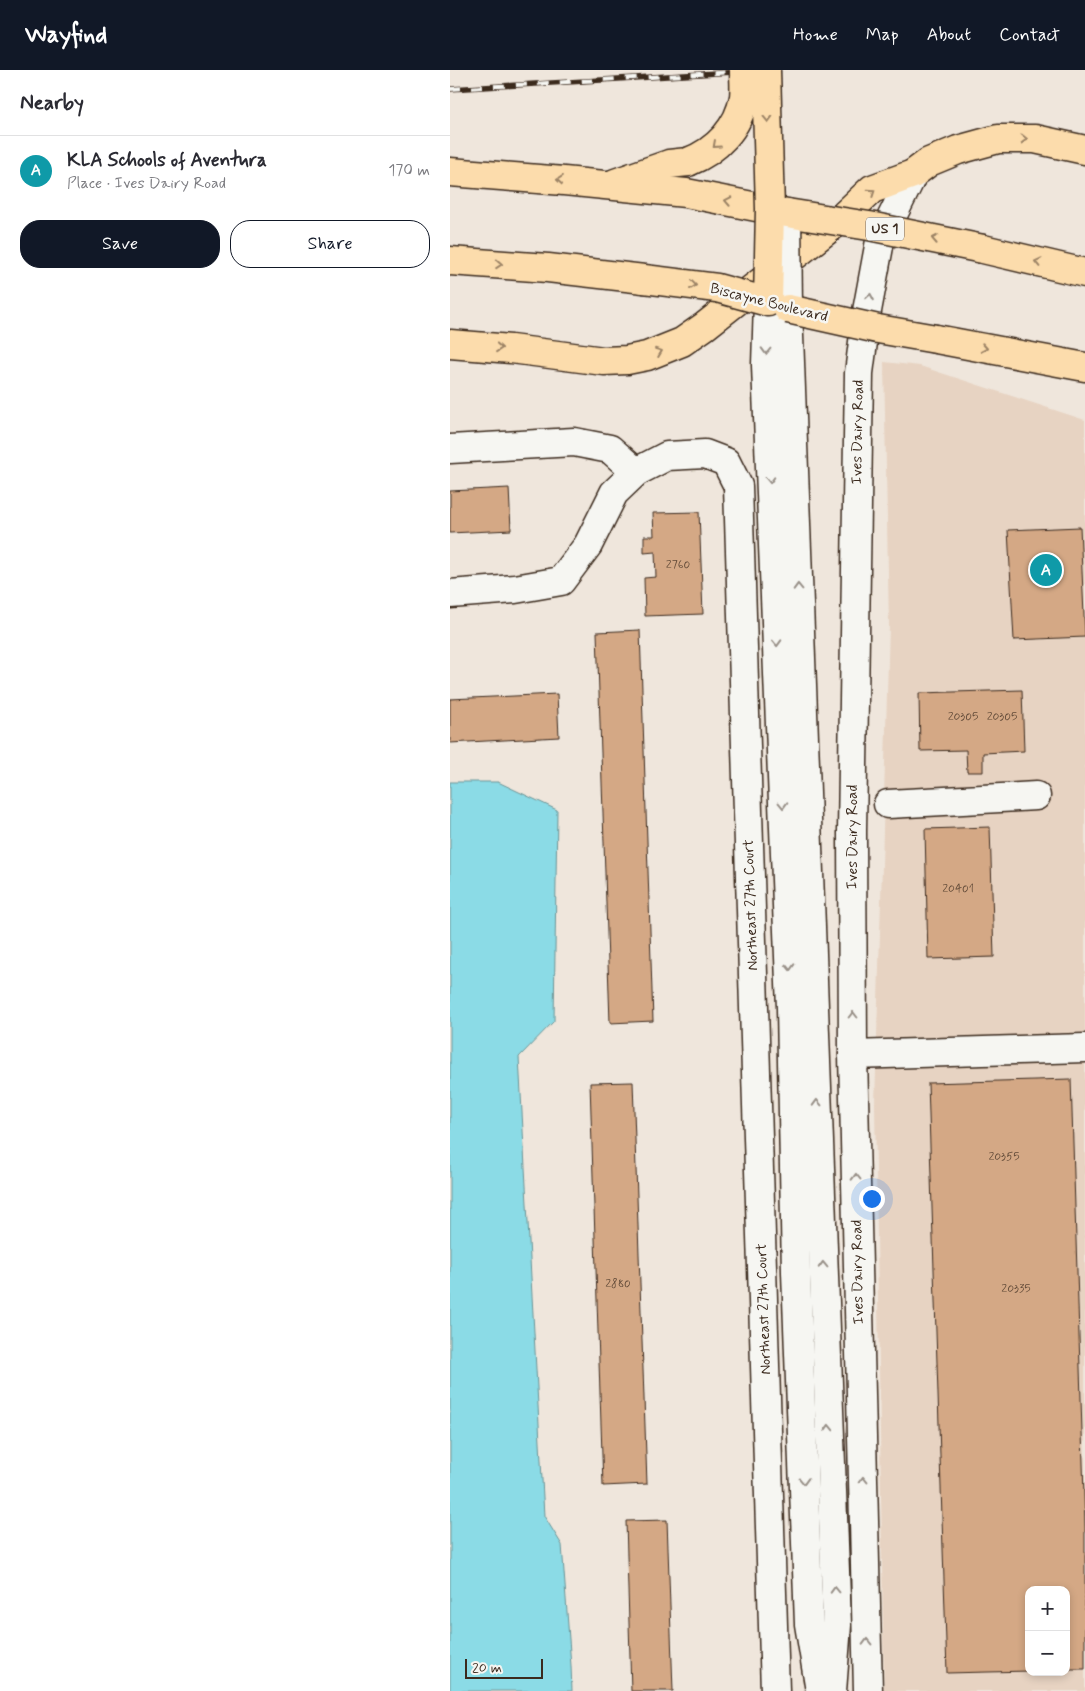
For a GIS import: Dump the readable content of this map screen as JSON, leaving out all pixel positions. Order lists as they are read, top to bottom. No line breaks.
{"streets":{"main road":["US 1","Biscayne Boulevard","Ives Dairy Road"],"street":["Northeast 27th Court"]},"one_way":["Ives Dairy Road"],"house_numbers":["2760","20305","20305","20401","20355","2880","20335"],"scale_bar":"20 m","page":{"header":"Wayfind","nav":["Home","Map","About","Contact"],"heading":"Nearby","list":[{"mark":"A","name":"KLA Schools of Aventura","note":"Place · Ives Dairy Road","value":"170 m"}],"buttons":["Save","Share"],"pins":"A","map_buttons":["+","−"],"scale":"20 m"}}
